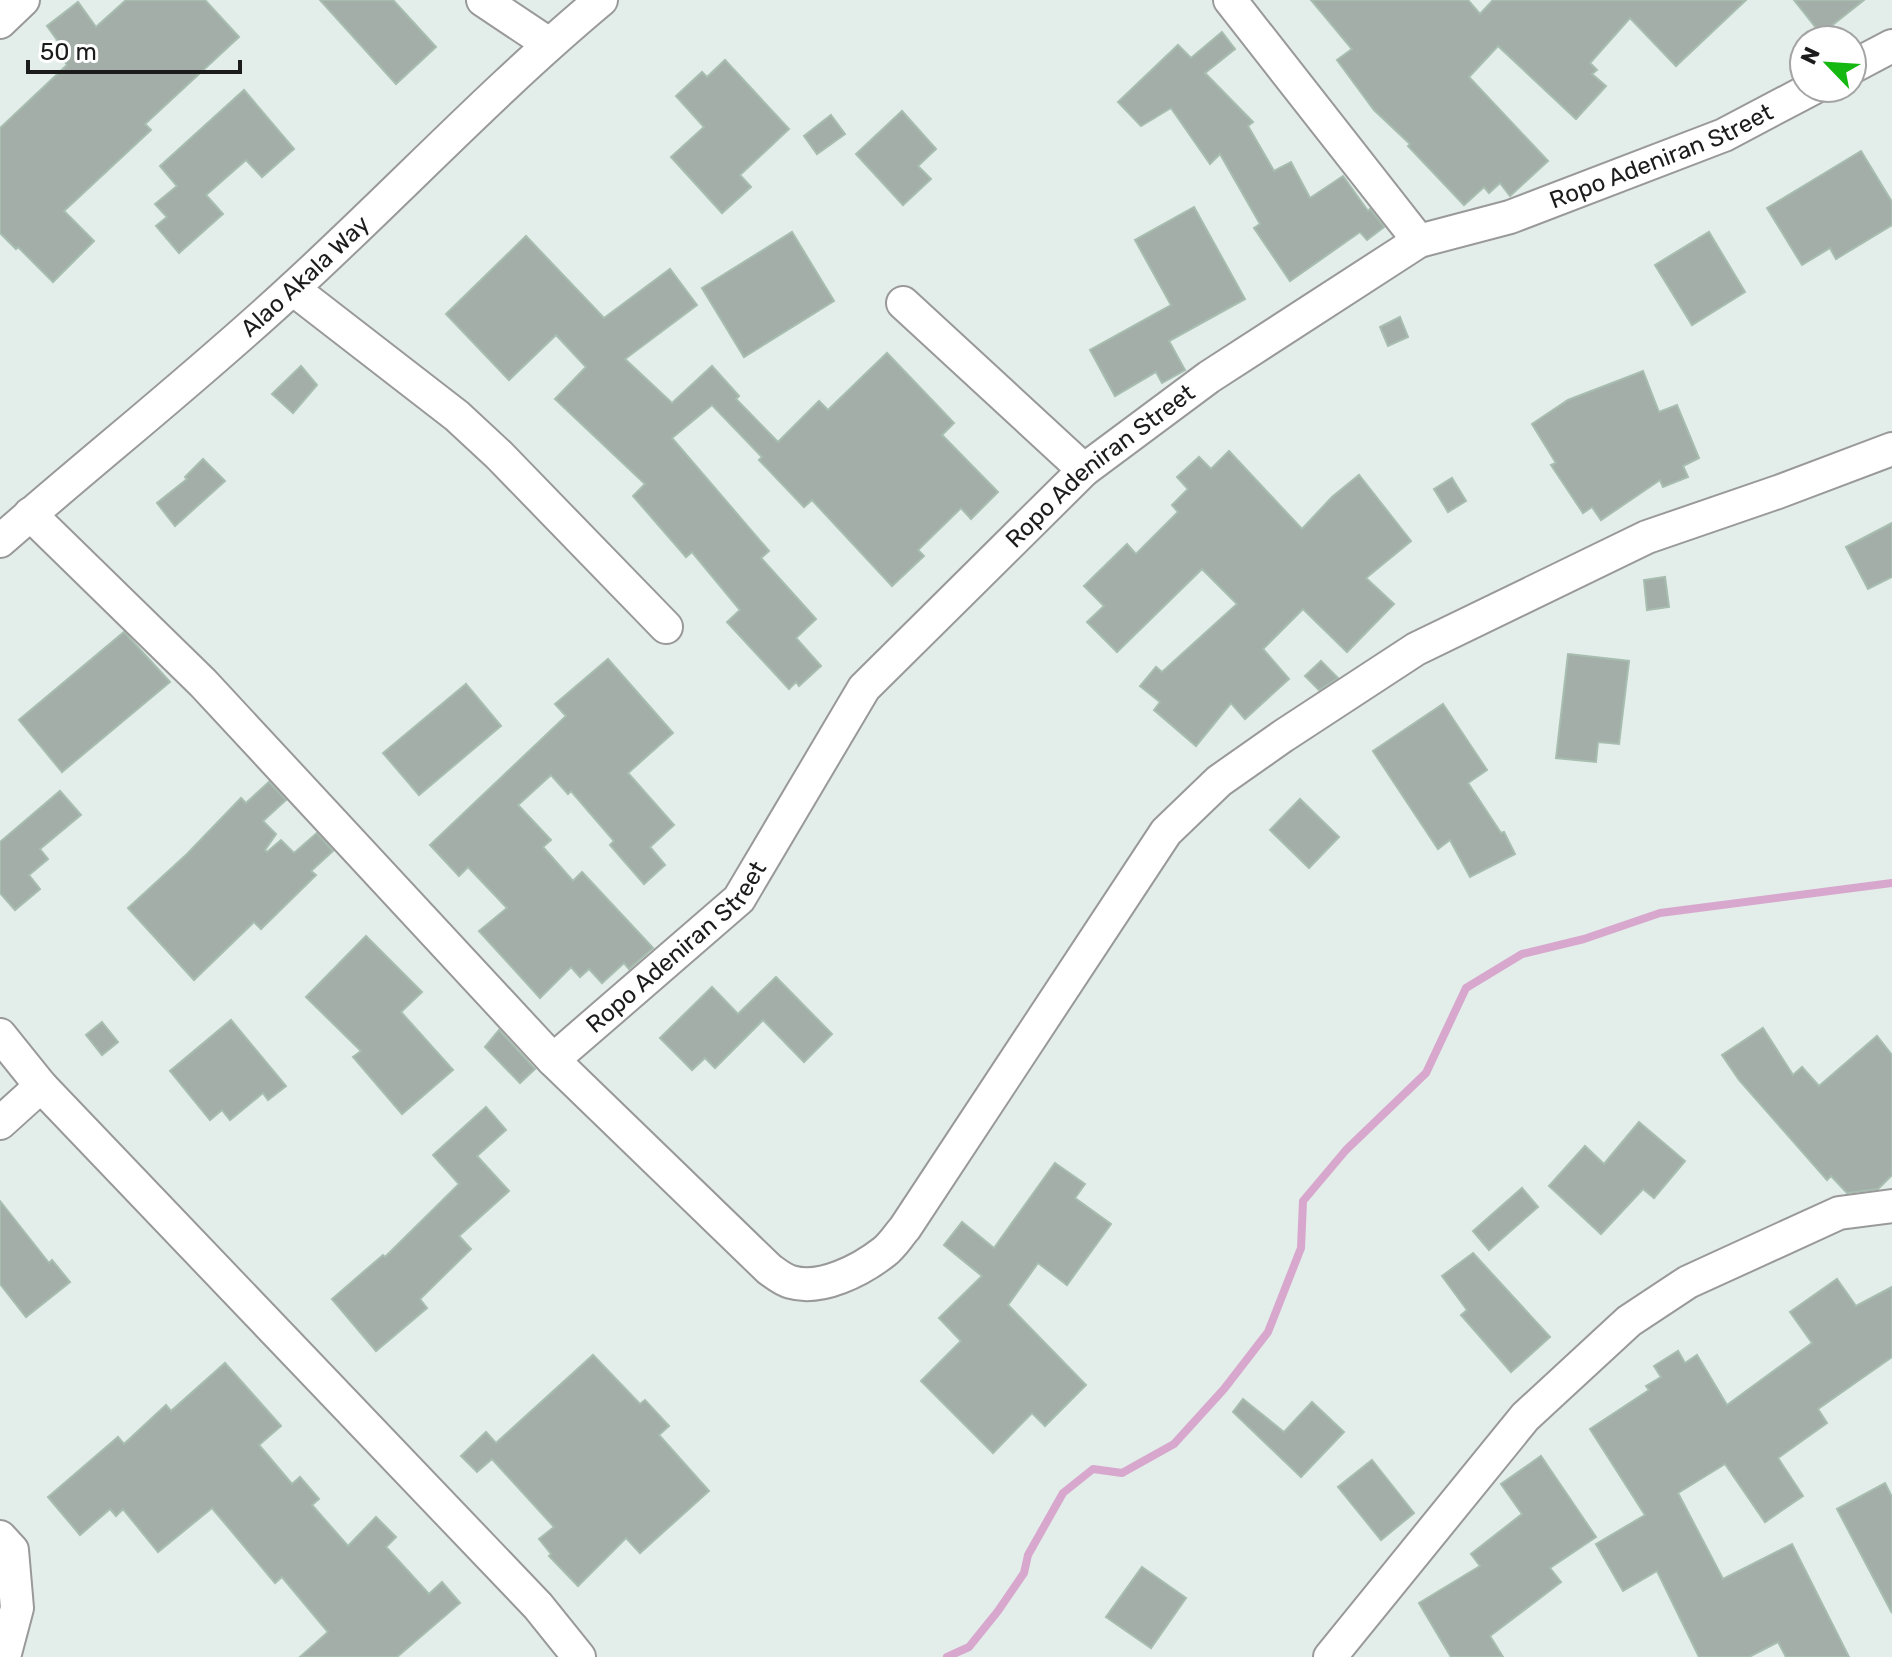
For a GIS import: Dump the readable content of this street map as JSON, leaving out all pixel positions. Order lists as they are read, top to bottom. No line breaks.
{"streets":{"street":["Ropo Adeniran Street","Alao Akala Way"]},"scale_bar":"50 m","north":"top left"}
